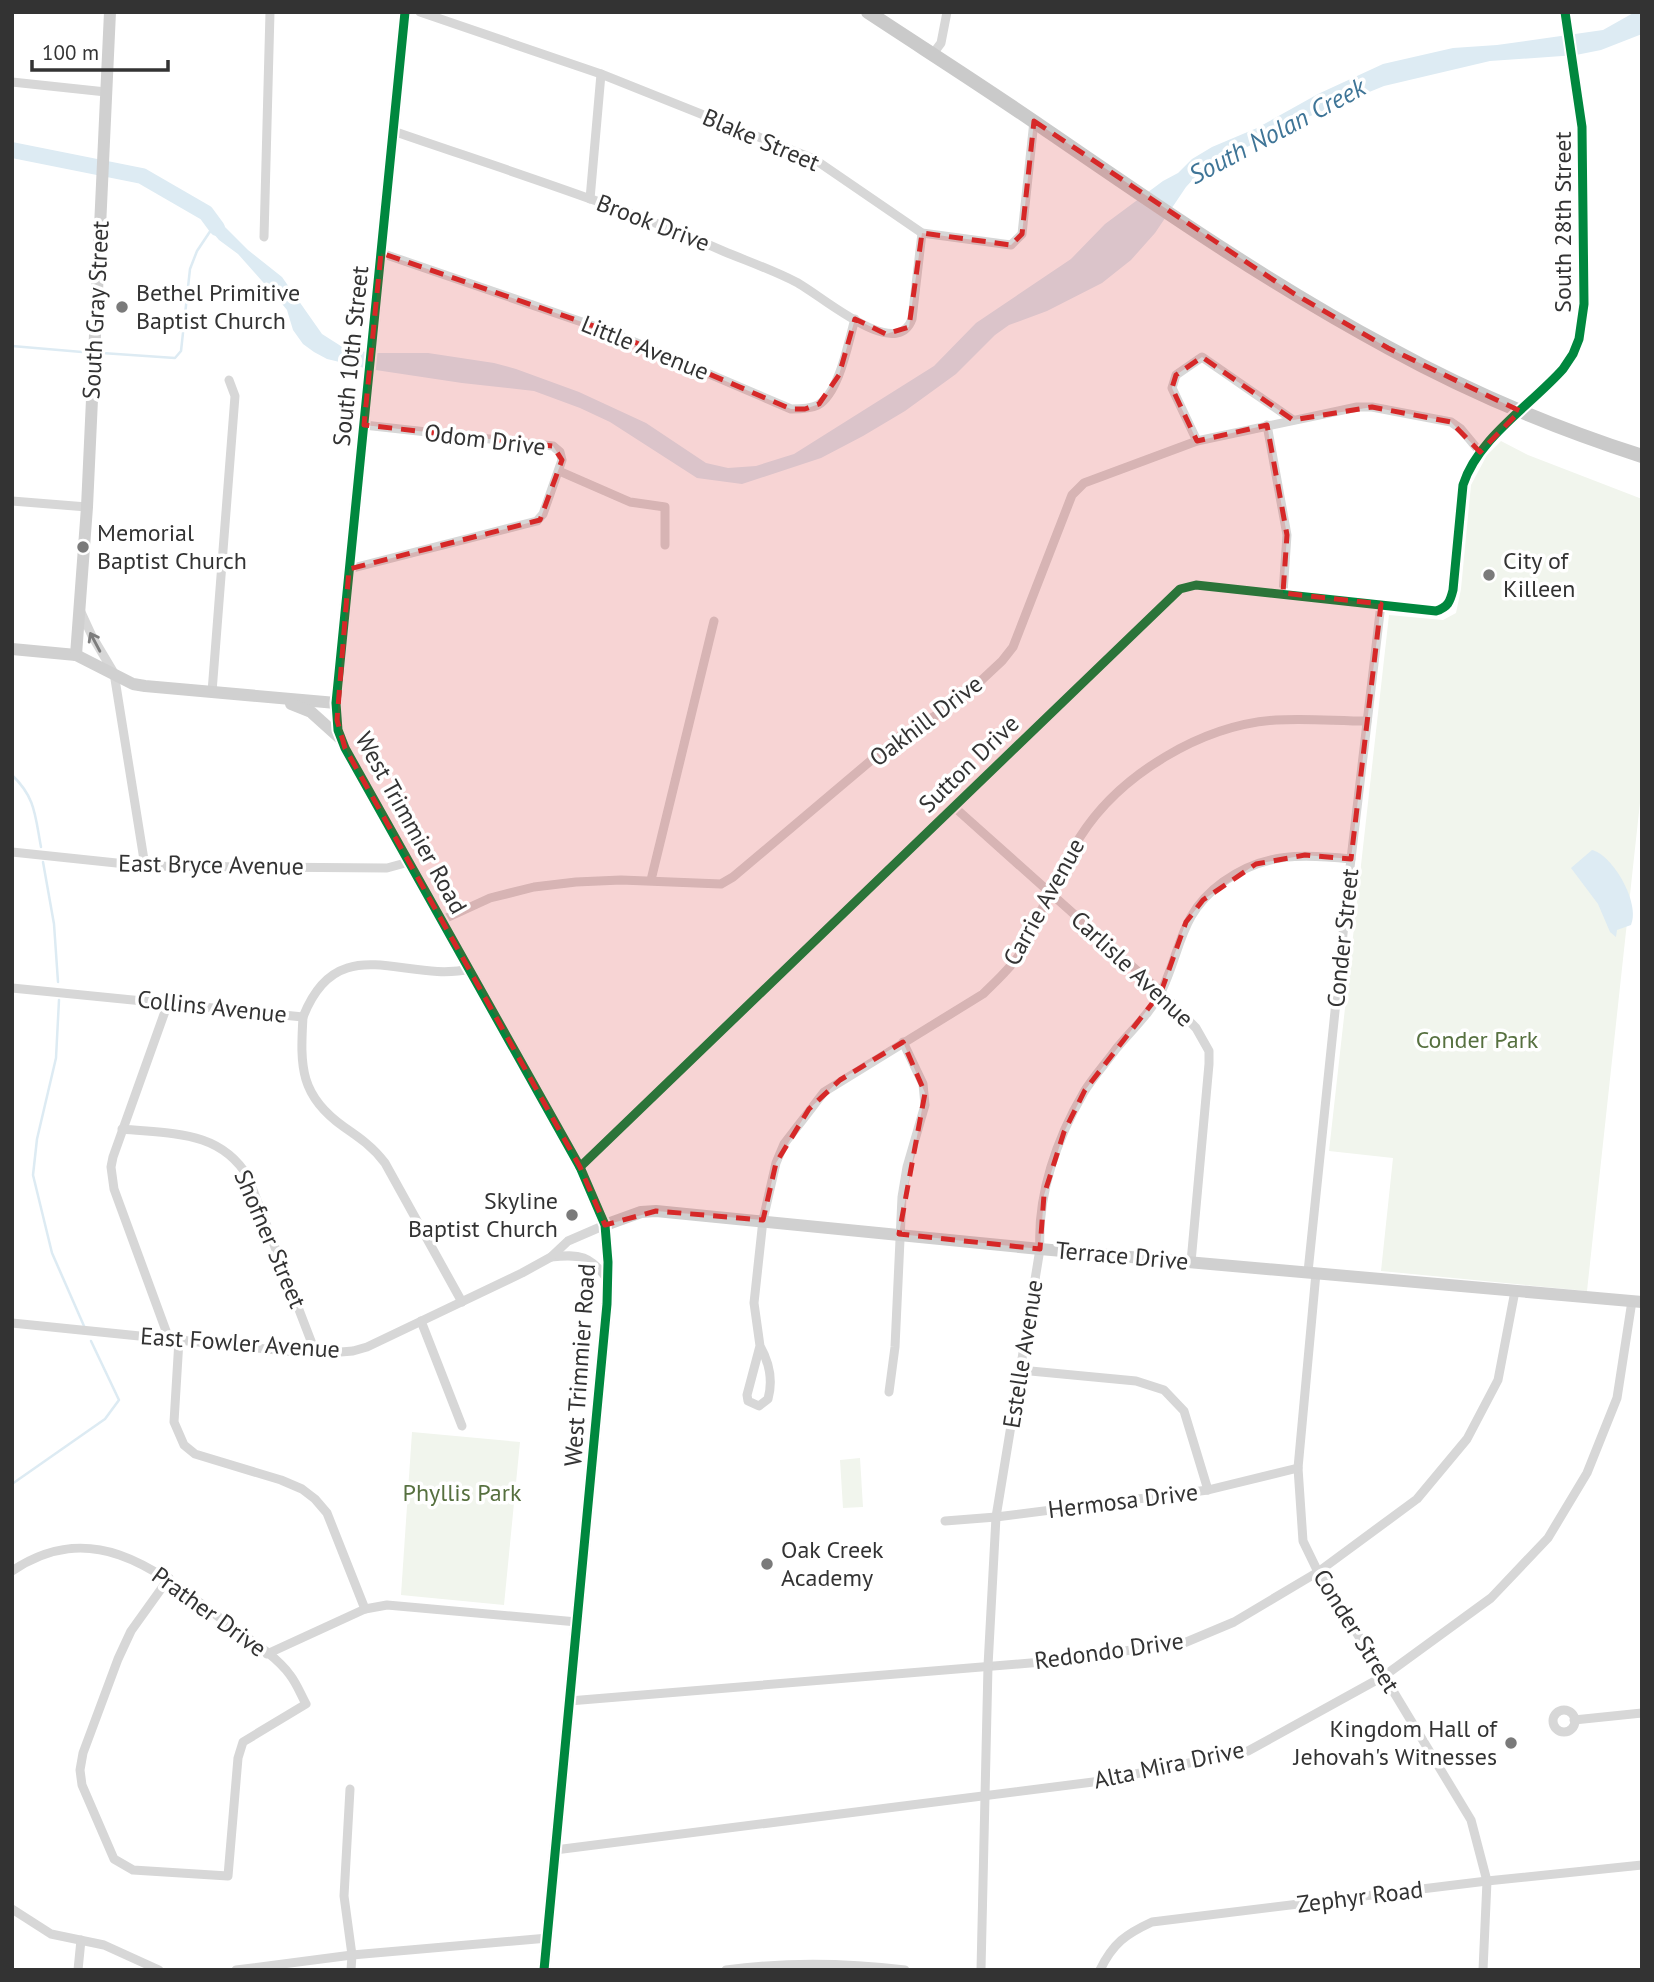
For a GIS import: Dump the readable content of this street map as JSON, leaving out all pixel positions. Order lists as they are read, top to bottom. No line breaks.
{"streets":{"street":["Blake Street","South 28th Street","Brook Drive","South Gray Street","Little Avenue","South 10th Street","Odom Drive","Oakhill Drive","Sutton Drive","West Trimmier Road","East Bryce Avenue","Carrie Avenue","Conder Street","Carlisle Avenue","Collins Avenue","Shofner Street","Terrace Drive","East Fowler Avenue","Estelle Avenue","Hermosa Drive","Prather Drive","Redondo Drive","Alta Mira Drive","Zephyr Road"]},"crossings":[["Blake Street","Brook Drive"],["Brook Drive","Little Avenue"],["Brook Drive","South 10th Street"],["South Gray Street","East Bryce Avenue"],["Little Avenue","South 10th Street"],["South 10th Street","Odom Drive"],["South 10th Street","West Trimmier Road"],["Oakhill Drive","Sutton Drive"],["Oakhill Drive","West Trimmier Road"],["Sutton Drive","West Trimmier Road"],["Sutton Drive","Conder Street"],["Sutton Drive","Carlisle Avenue"],["West Trimmier Road","East Bryce Avenue"],["West Trimmier Road","Collins Avenue"],["West Trimmier Road","Terrace Drive"],["West Trimmier Road","East Fowler Avenue"],["West Trimmier Road","Redondo Drive"],["West Trimmier Road","Alta Mira Drive"],["Carrie Avenue","Conder Street"],["Carrie Avenue","Carlisle Avenue"],["Carrie Avenue","Terrace Drive"],["Conder Street","Terrace Drive"],["Conder Street","Estelle Avenue"],["Conder Street","Hermosa Drive"],["Conder Street","Redondo Drive"],["Conder Street","Alta Mira Drive"],["Conder Street","Zephyr Road"],["Carlisle Avenue","Terrace Drive"],["Carlisle Avenue","Estelle Avenue"],["Shofner Street","East Fowler Avenue"],["Terrace Drive","East Fowler Avenue"],["Terrace Drive","Estelle Avenue"],["Terrace Drive","Redondo Drive"],["Terrace Drive","Alta Mira Drive"],["Estelle Avenue","Hermosa Drive"],["Estelle Avenue","Redondo Drive"],["Estelle Avenue","Alta Mira Drive"]],"water":["South Nolan Creek"],"parks":["Conder Park","Phyllis Park"],"places":["Bethel Primitive Baptist Church","Memorial Baptist Church","City of Killeen","Skyline Baptist Church","Oak Creek Academy","Kingdom Hall of Jehovah's Witnesses"],"scale_bar":"100 m"}
